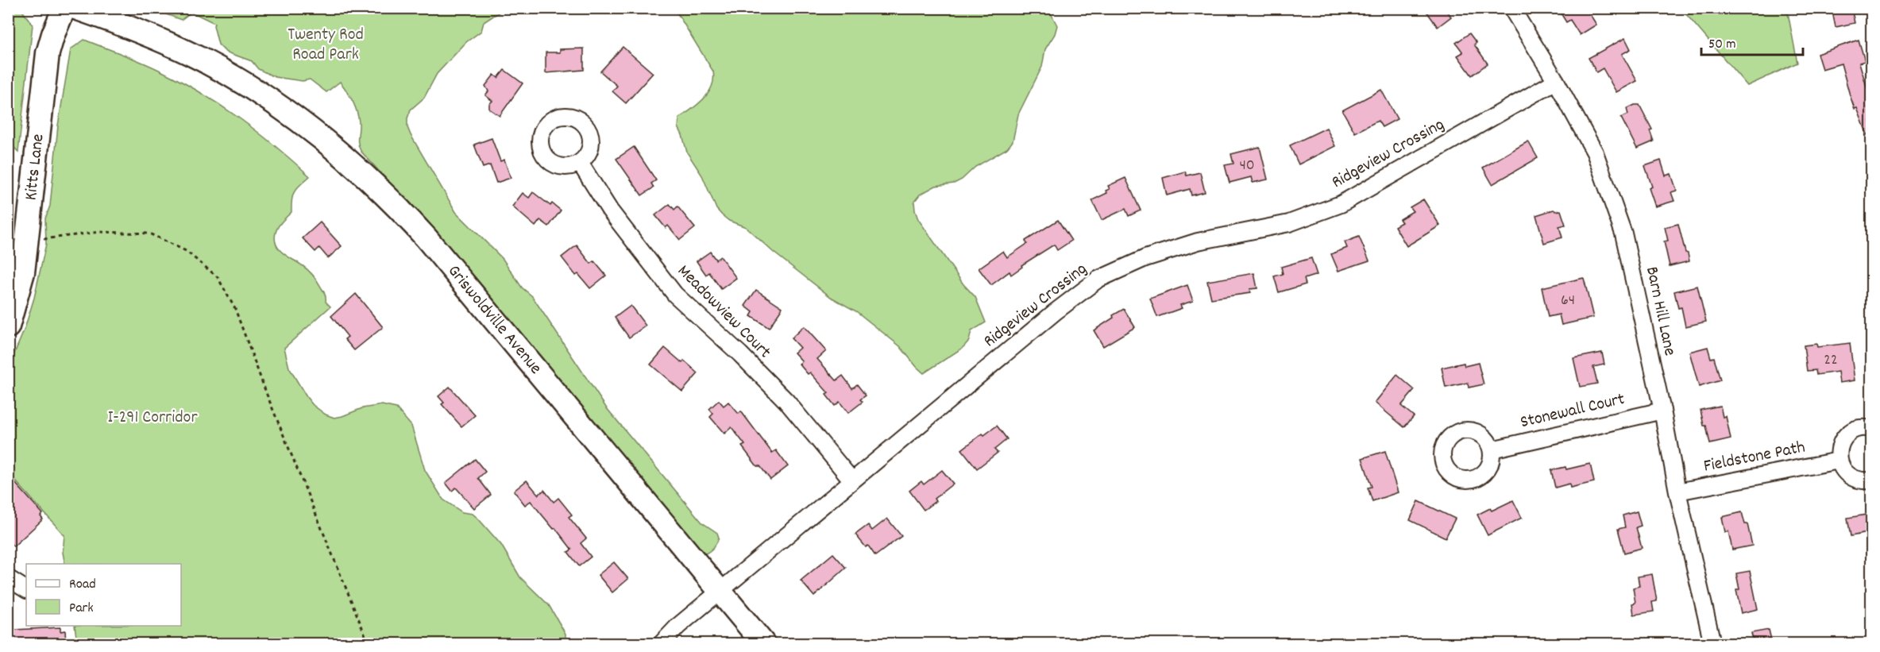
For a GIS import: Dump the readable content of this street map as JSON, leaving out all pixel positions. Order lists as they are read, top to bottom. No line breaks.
{"streets":{"street":["Ridgeview Crossing","Kitts Lane","Barn Hill Lane","Meadowview Court","Griswoldville Avenue","Stonewall Court","Fieldstone Path"]},"crossings":[["Ridgeview Crossing","Barn Hill Lane"],["Ridgeview Crossing","Meadowview Court"],["Ridgeview Crossing","Griswoldville Avenue"],["Barn Hill Lane","Stonewall Court"],["Barn Hill Lane","Fieldstone Path"]],"parks":["Twenty Rod Road Park","I-291 Corridor"],"house_numbers":["40","64","22"],"legend":["Road","Park"],"scale_bar":"50 m"}
